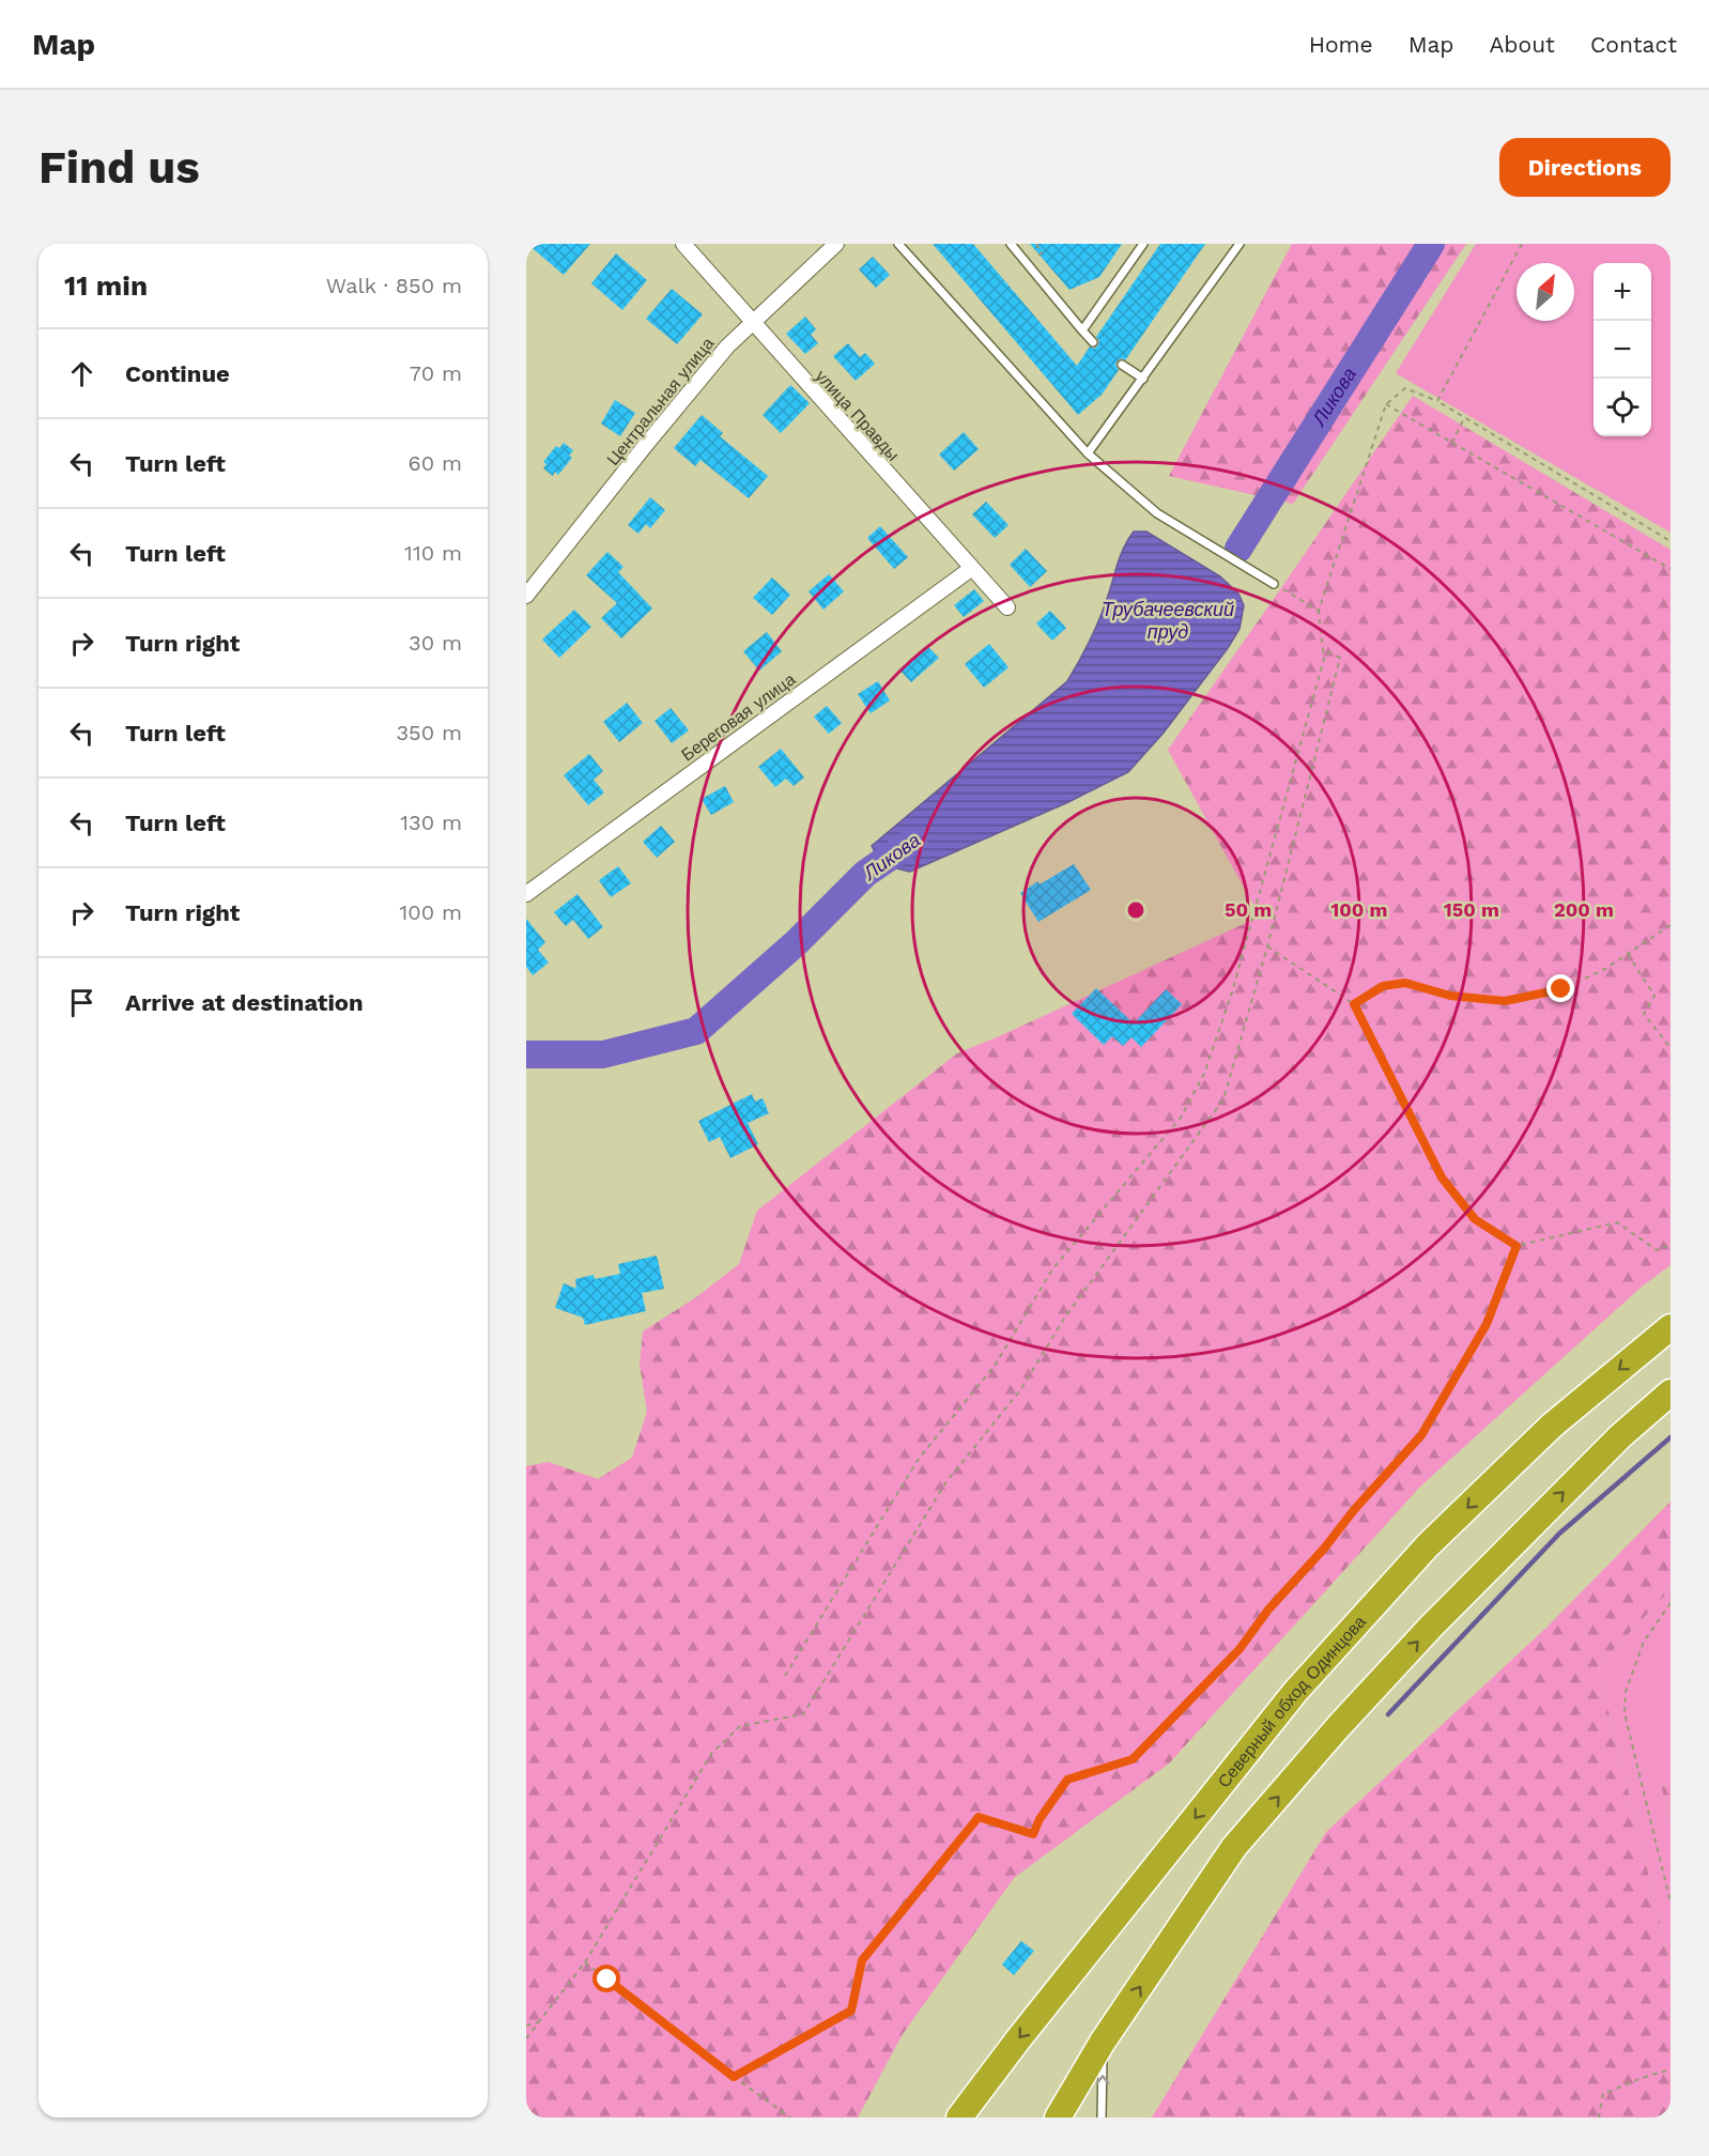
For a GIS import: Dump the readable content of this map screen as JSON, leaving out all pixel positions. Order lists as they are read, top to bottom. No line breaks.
{"streets":{"highway":["Северный обход Одинцова"],"street":["Центральная улица","улица Правды","Береговая улица"]},"crossings":[["Центральная улица","улица Правды"],["улица Правды","Береговая улица"]],"water":["Ликова","Трубачеевский пруд"],"north":"top right","page":{"header":"Map","nav":["Home","Map","About","Contact"],"buttons":"Directions","title":"Find us","heading":["11 min","Walk · 850 m"],"map_buttons":["+","−"],"list":[["Continue","70 m"],["Turn left","60 m"],["Turn left","110 m"],["Turn right","30 m"],["Turn left","350 m"],["Turn left","130 m"],["Turn right","100 m"],"Arrive at destination"]},"rings":["50 m","100 m","150 m","200 m"]}
